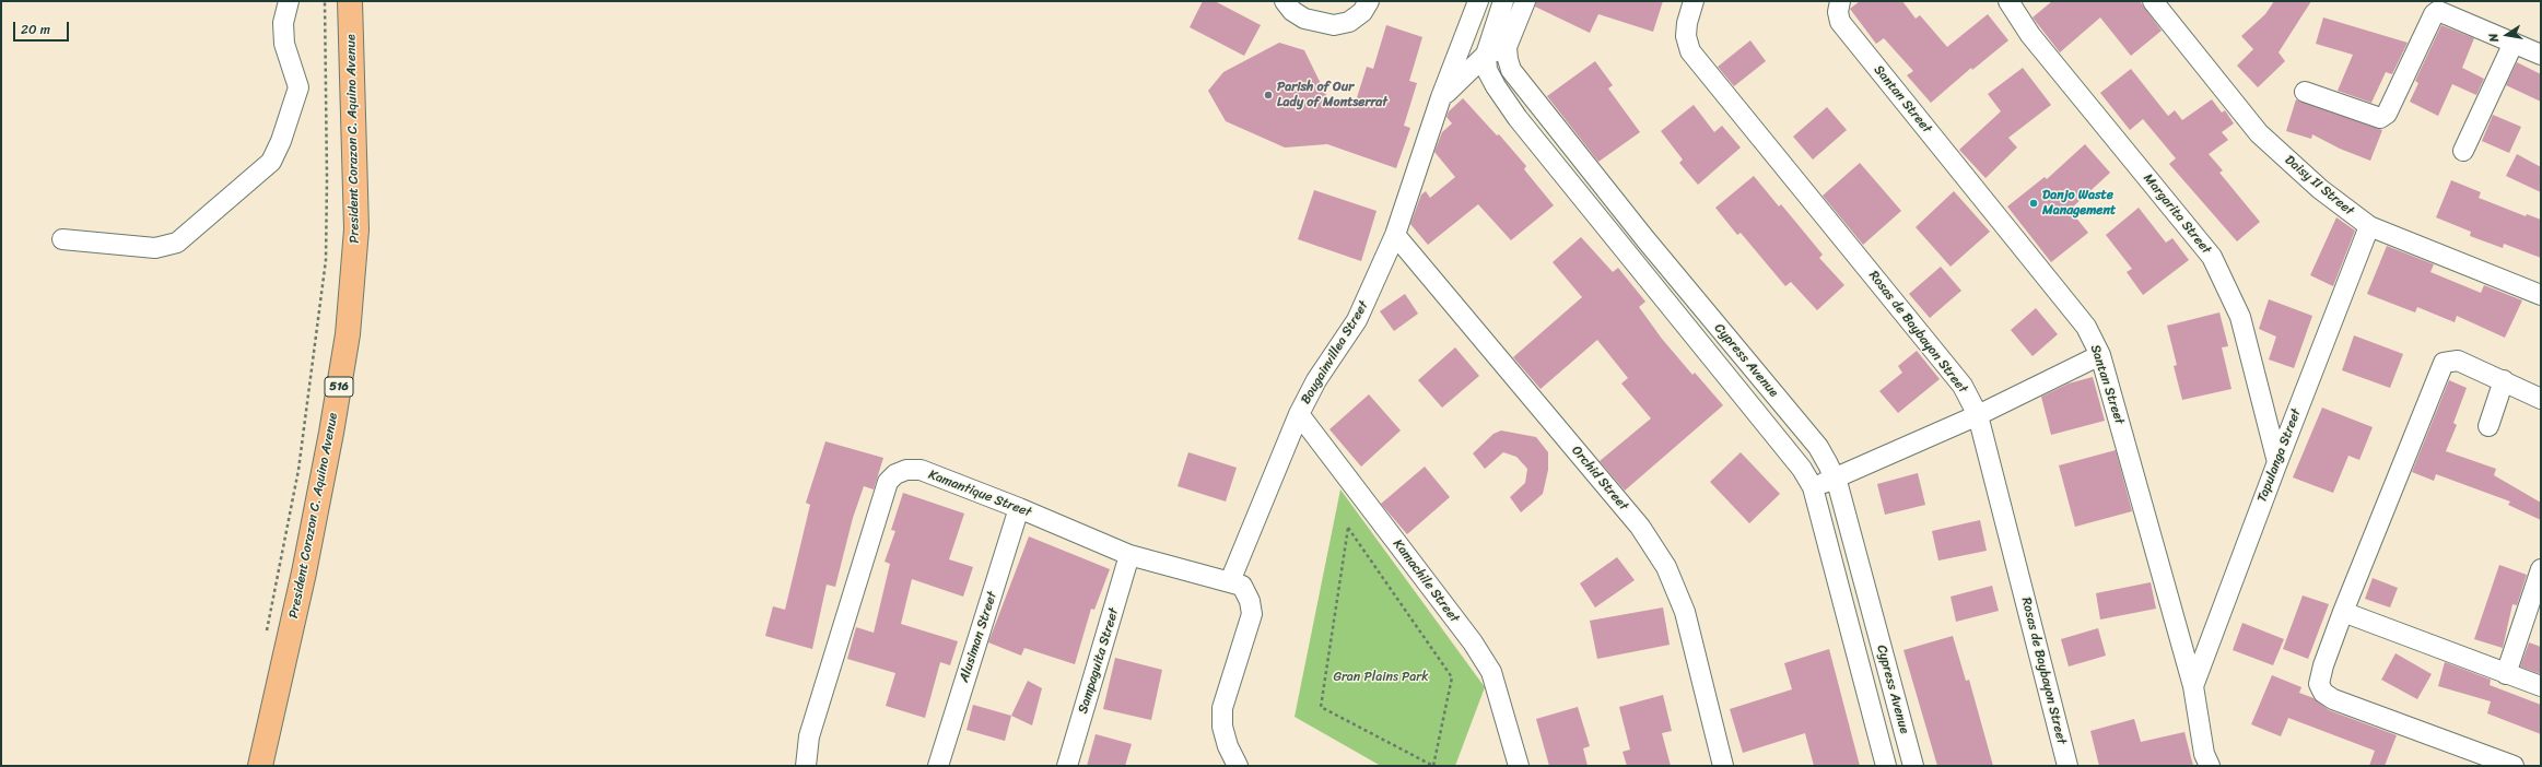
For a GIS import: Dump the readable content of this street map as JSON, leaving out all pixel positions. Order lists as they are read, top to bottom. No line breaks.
{"streets":{"main road":["President Corazon C. Aquino Avenue","516"],"street":["Santan Street","Daisy II Street","Margarita Street","Rosas de Baybayon Street","Bougainvillea Street","Cypress Avenue","Tapulanga Street","Orchid Street","Kamantique Street","Kamachile Street","Alusiman Street","Sampaguita Street"]},"crossings":[["Santan Street","Tapulanga Street"],["Daisy II Street","Tapulanga Street"],["Margarita Street","Tapulanga Street"],["Bougainvillea Street","Cypress Avenue"],["Bougainvillea Street","Orchid Street"],["Bougainvillea Street","Kamantique Street"],["Bougainvillea Street","Kamachile Street"],["Kamantique Street","Alusiman Street"],["Kamantique Street","Sampaguita Street"]],"parks":["Gran Plains Park"],"places":["Parish of Our Lady of Montserrat","Danjo Waste Management"],"scale_bar":"20 m","north":"left"}
